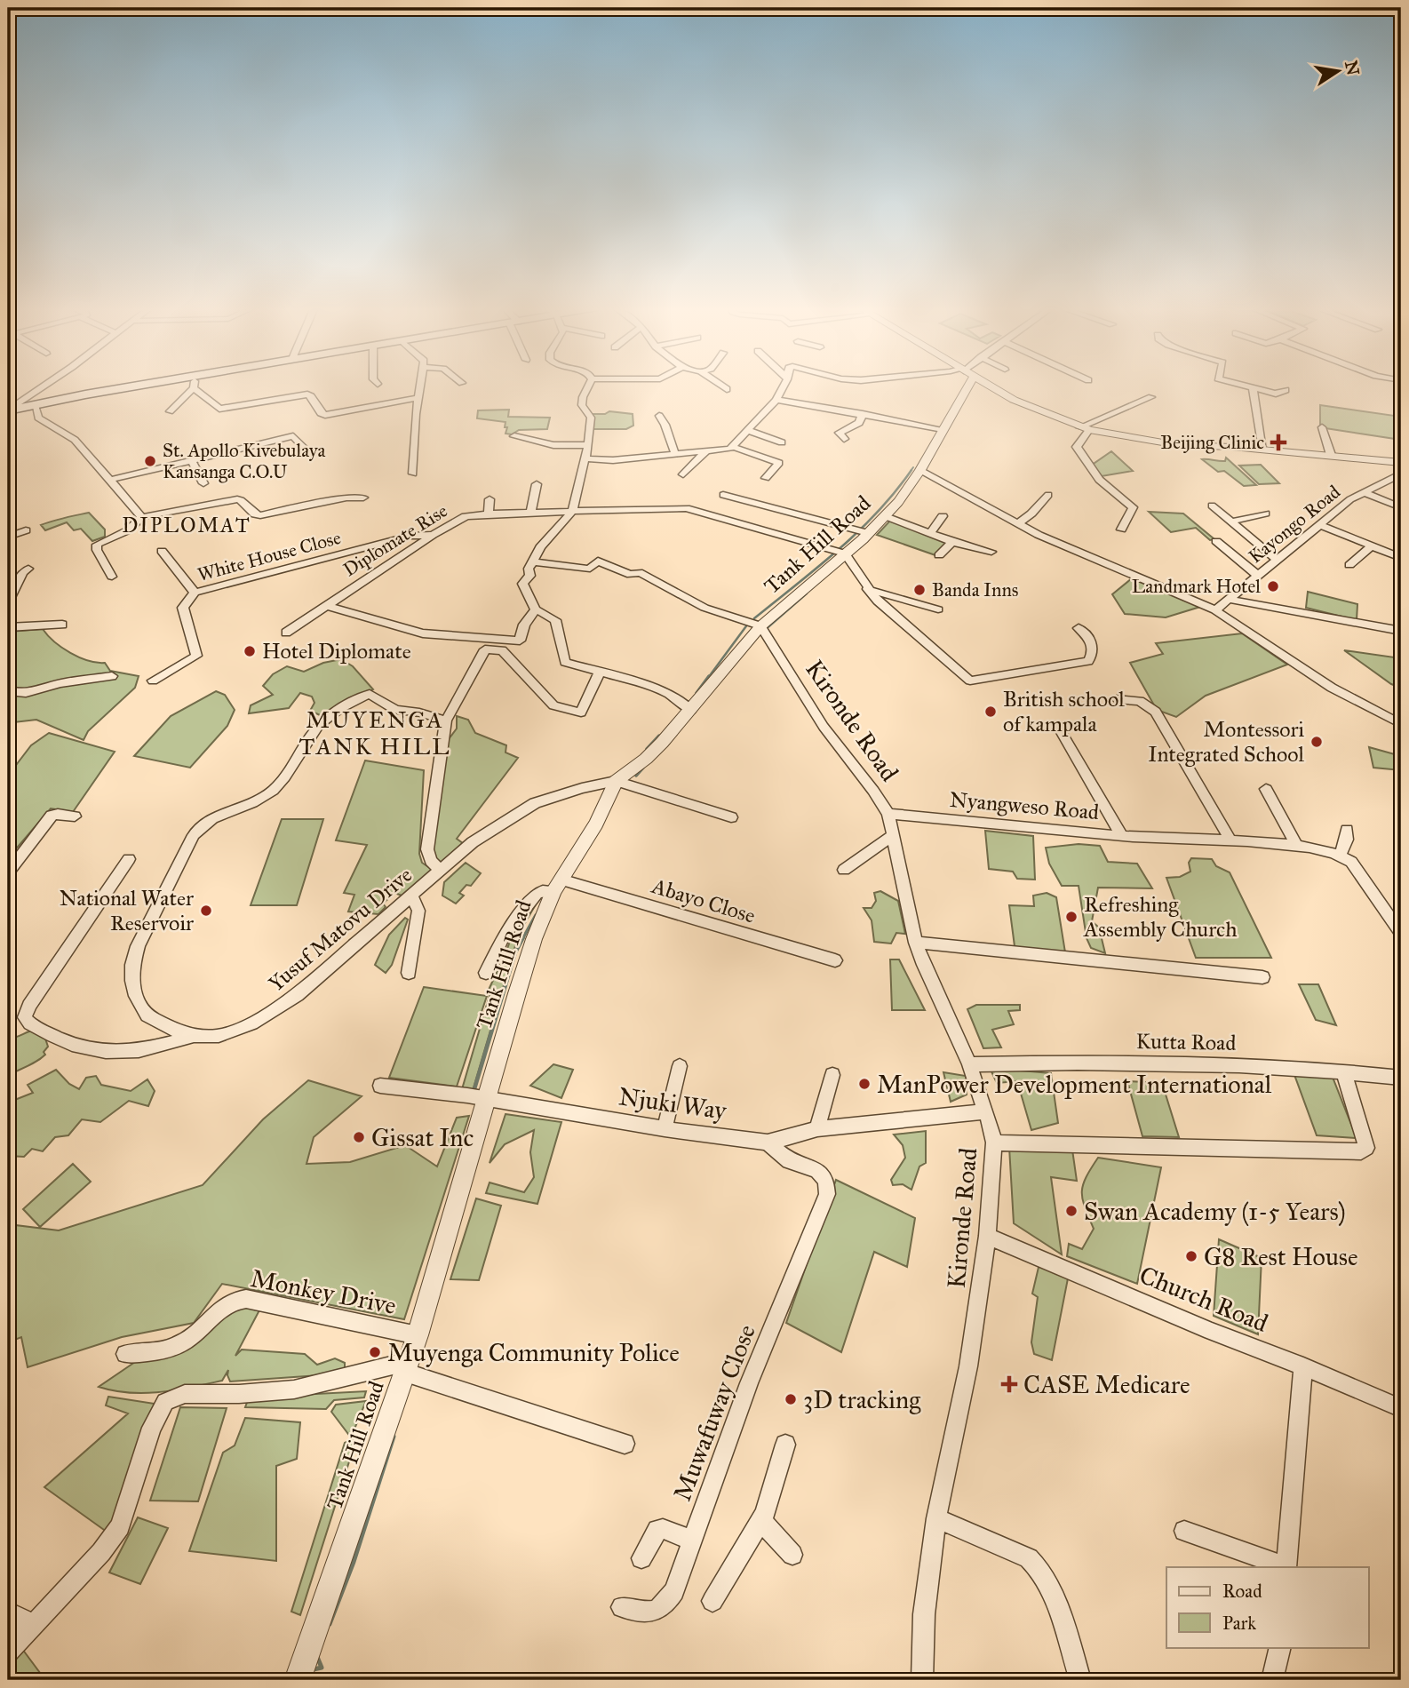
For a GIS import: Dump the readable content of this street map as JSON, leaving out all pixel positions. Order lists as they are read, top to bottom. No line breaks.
{"streets":{"street":["Kayongo Road","Diplomate Rise","Tank Hill Road","White House Close","Kironde Road","Nyangweso Road","Abayo Close","Yusuf Matovu Drive","Kutta Road","Njuki Way","Monkey Drive","Church Road","Muwafuway Close"]},"crossings":[["Diplomate Rise","Tank Hill Road"],["Diplomate Rise","White House Close"],["Tank Hill Road","Kironde Road"],["Tank Hill Road","Abayo Close"],["Tank Hill Road","Yusuf Matovu Drive"],["Tank Hill Road","Njuki Way"],["Tank Hill Road","Monkey Drive"],["Kironde Road","Nyangweso Road"],["Kironde Road","Kutta Road"],["Kironde Road","Church Road"],["Njuki Way","Muwafuway Close"]],"districts":["DIPLOMAT","MUYENGA TANK HILL"],"places":{"health":["Beijing Clinic","CASE Medicare"],"other":["St. Apollo Kivebulaya Kansanga C.O.U","Landmark Hotel","Banda Inns","Hotel Diplomate","British school of kampala","Montessori Integrated School","National Water Reservoir","Refreshing Assembly Church","ManPower Development International","Gissat Inc","Swan Academy (1-5 Years)","G8 Rest House","Muyenga Community Police","3D tracking"]},"legend":["Road","Park"],"north":"right"}
